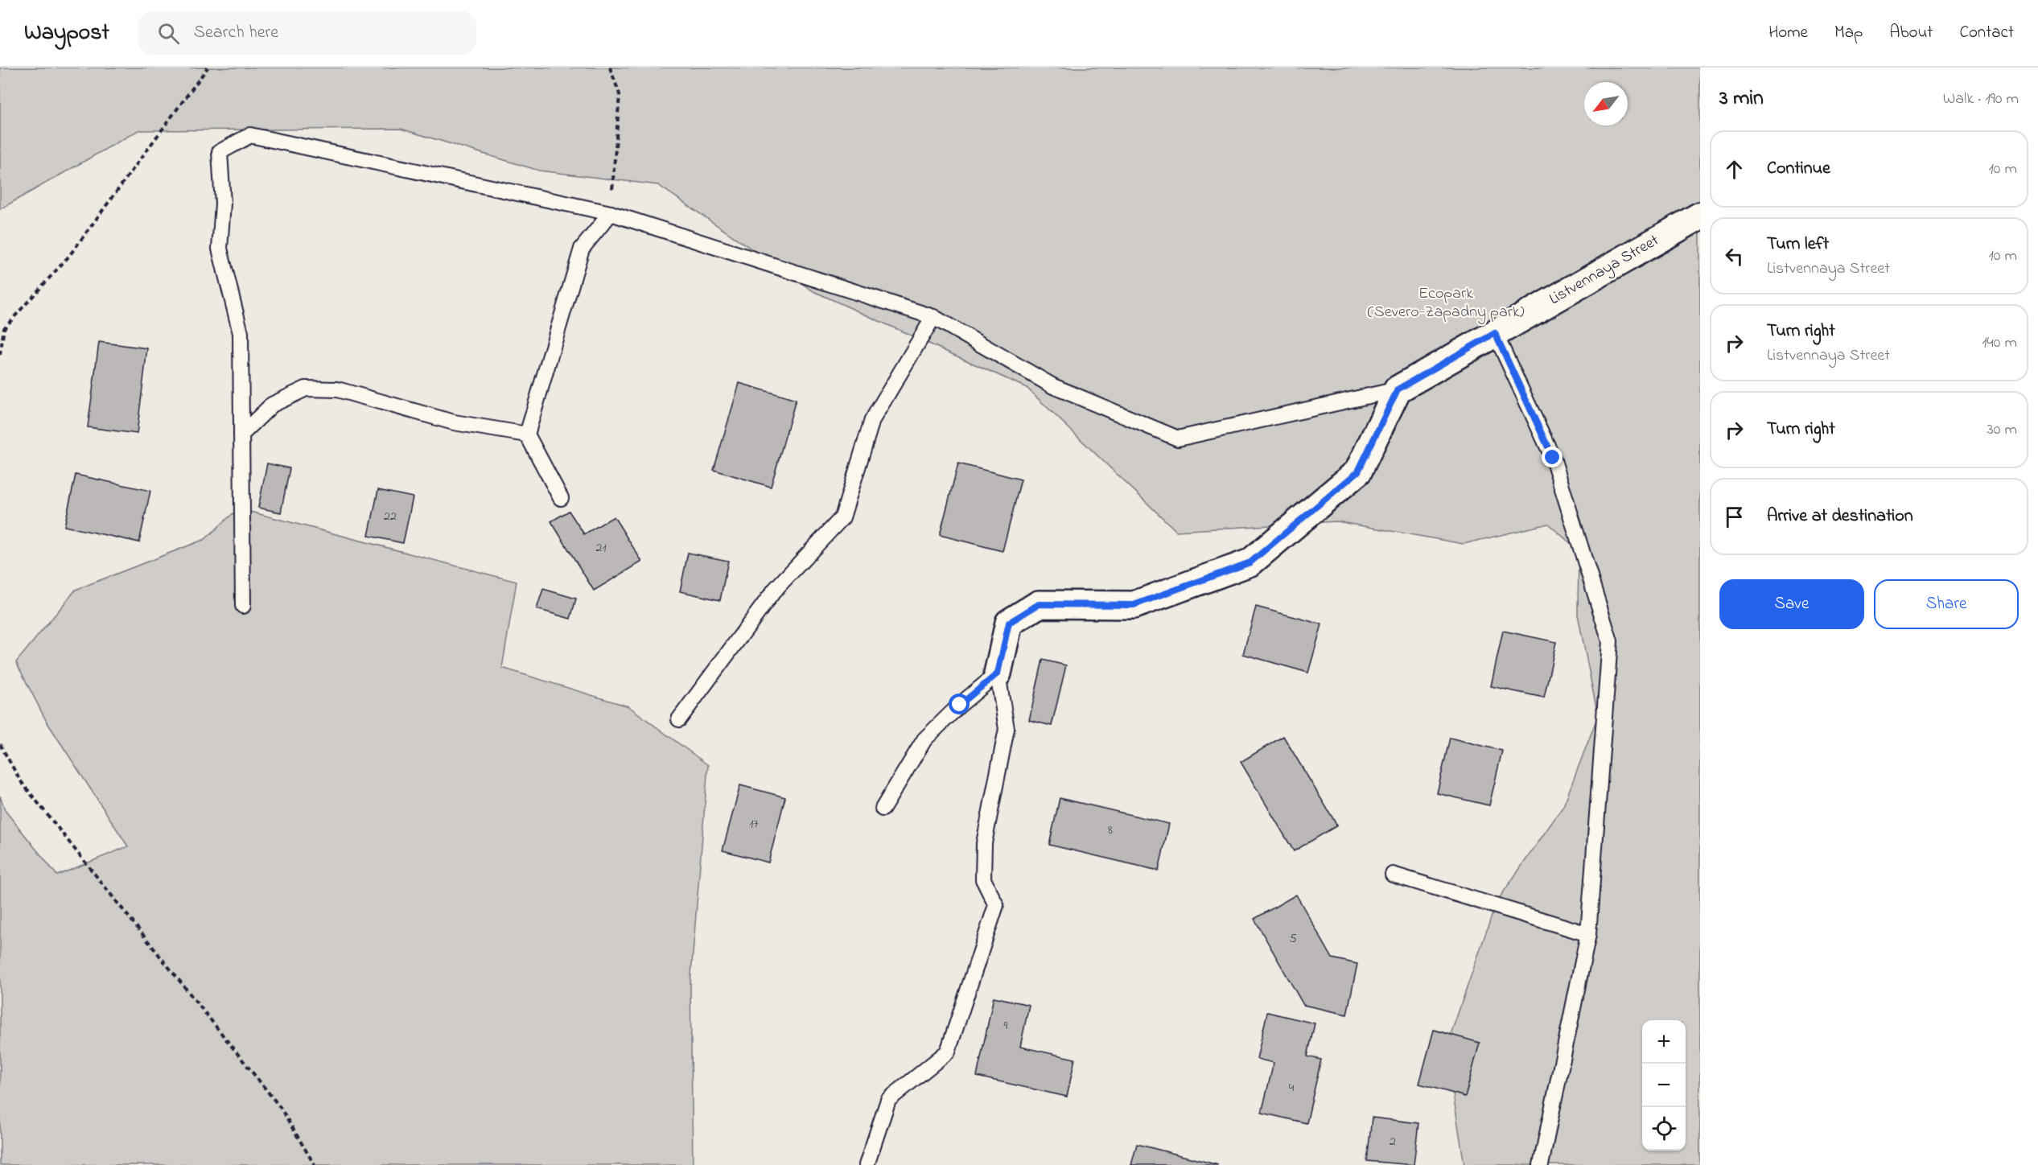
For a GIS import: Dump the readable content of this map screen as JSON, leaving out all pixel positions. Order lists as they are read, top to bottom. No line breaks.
{"streets":{"street":["Listvennaya Street"]},"parks":["Ecopark (Severo-Zapadny park)"],"house_numbers":["22","21","17","8","5","9","4","2"],"north":"bottom left","page":{"header":"Waypost","search":"Search here","nav":["Home","Map","About","Contact"],"heading":["3 min","Walk · 190 m"],"list":[["Continue","10 m"],["Turn left","Listvennaya Street","10 m"],["Turn right","Listvennaya Street","140 m"],["Turn right","30 m"],"Arrive at destination"],"buttons":["Save","Share"],"map_buttons":["+","−"]}}
